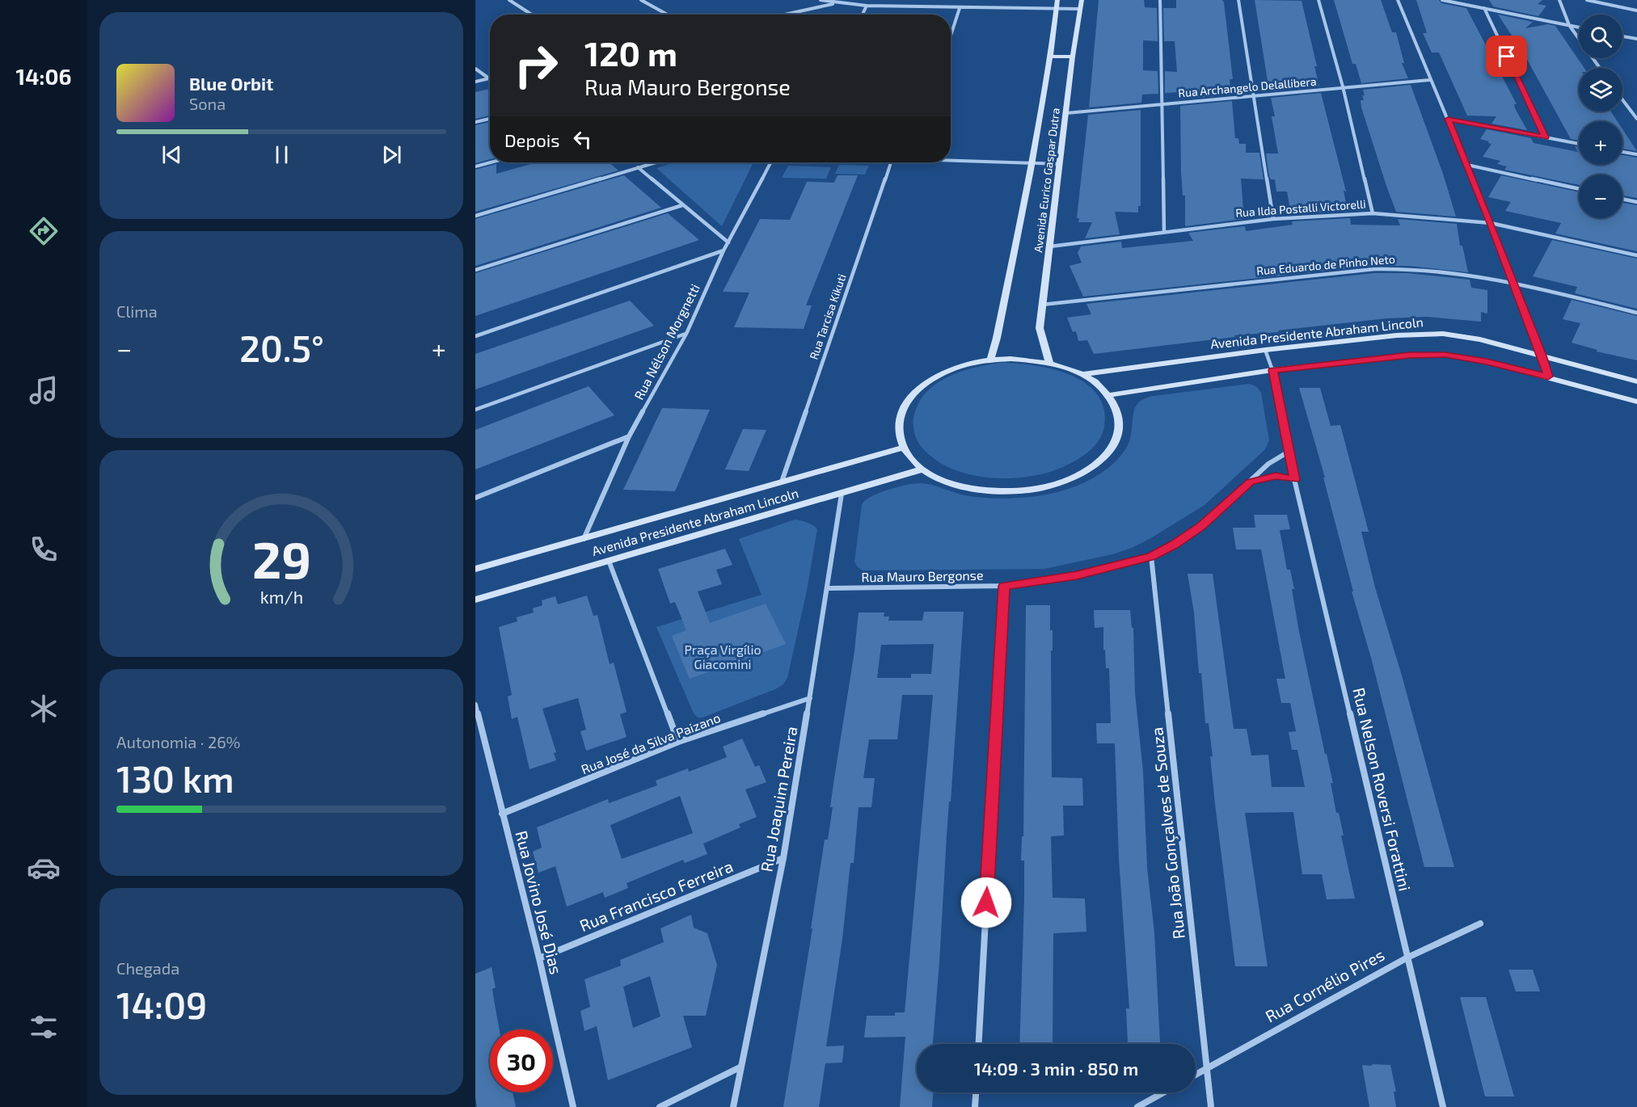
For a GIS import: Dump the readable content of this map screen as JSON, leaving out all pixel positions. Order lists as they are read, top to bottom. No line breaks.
{"streets":{"street":["Rua Archangelo Delallibera","Avenida Eurico Gaspar Dutra","Rua Ilda Postalli Victorelli","Rua Eduardo de Pinho Neto","Rua Tarcisa Kikuti","Avenida Presidente Abraham Lincoln","Rua Nélson Morgnetti","Rua Mauro Bergonse","Rua José da Silva Paizano","Rua Nelson Roversi Forattini","Rua Joaquim Pereira","Rua João Gonçalves de Souza","Rua Francisco Ferreira","Rua Jovino José Dias","Rua Cornélio Pires"]},"crossings":[["Rua Archangelo Delallibera","Avenida Eurico Gaspar Dutra"],["Avenida Eurico Gaspar Dutra","Rua Ilda Postalli Victorelli"],["Avenida Eurico Gaspar Dutra","Rua Eduardo de Pinho Neto"],["Rua Tarcisa Kikuti","Avenida Presidente Abraham Lincoln"],["Avenida Presidente Abraham Lincoln","Rua Nélson Morgnetti"],["Avenida Presidente Abraham Lincoln","Rua Nelson Roversi Forattini"],["Avenida Presidente Abraham Lincoln","Rua Joaquim Pereira"],["Rua Mauro Bergonse","Rua Nelson Roversi Forattini"],["Rua Mauro Bergonse","Rua Joaquim Pereira"],["Rua Mauro Bergonse","Rua João Gonçalves de Souza"],["Rua José da Silva Paizano","Rua Joaquim Pereira"],["Rua José da Silva Paizano","Rua Jovino José Dias"],["Rua Nelson Roversi Forattini","Rua Cornélio Pires"],["Rua Joaquim Pereira","Rua Francisco Ferreira"],["Rua João Gonçalves de Souza","Rua Cornélio Pires"],["Rua Francisco Ferreira","Rua Jovino José Dias"]],"parks":["Praça Virgílio Giacomini"],"page":{"tabs":"14:06","map_buttons":["+","−"],"turn":["120 m","Rua Mauro Bergonse"],"song":["Blue Orbit","Sona"],"then":"Depois","tile":["Clima",["Autonomia · 26%","130 km"],["Chegada","14:09"]],"heat":["−","20.5°","+"],"limit":"30","trip":"14:09 · 3 min · 850 m","gauge":["29","km/h"]}}
